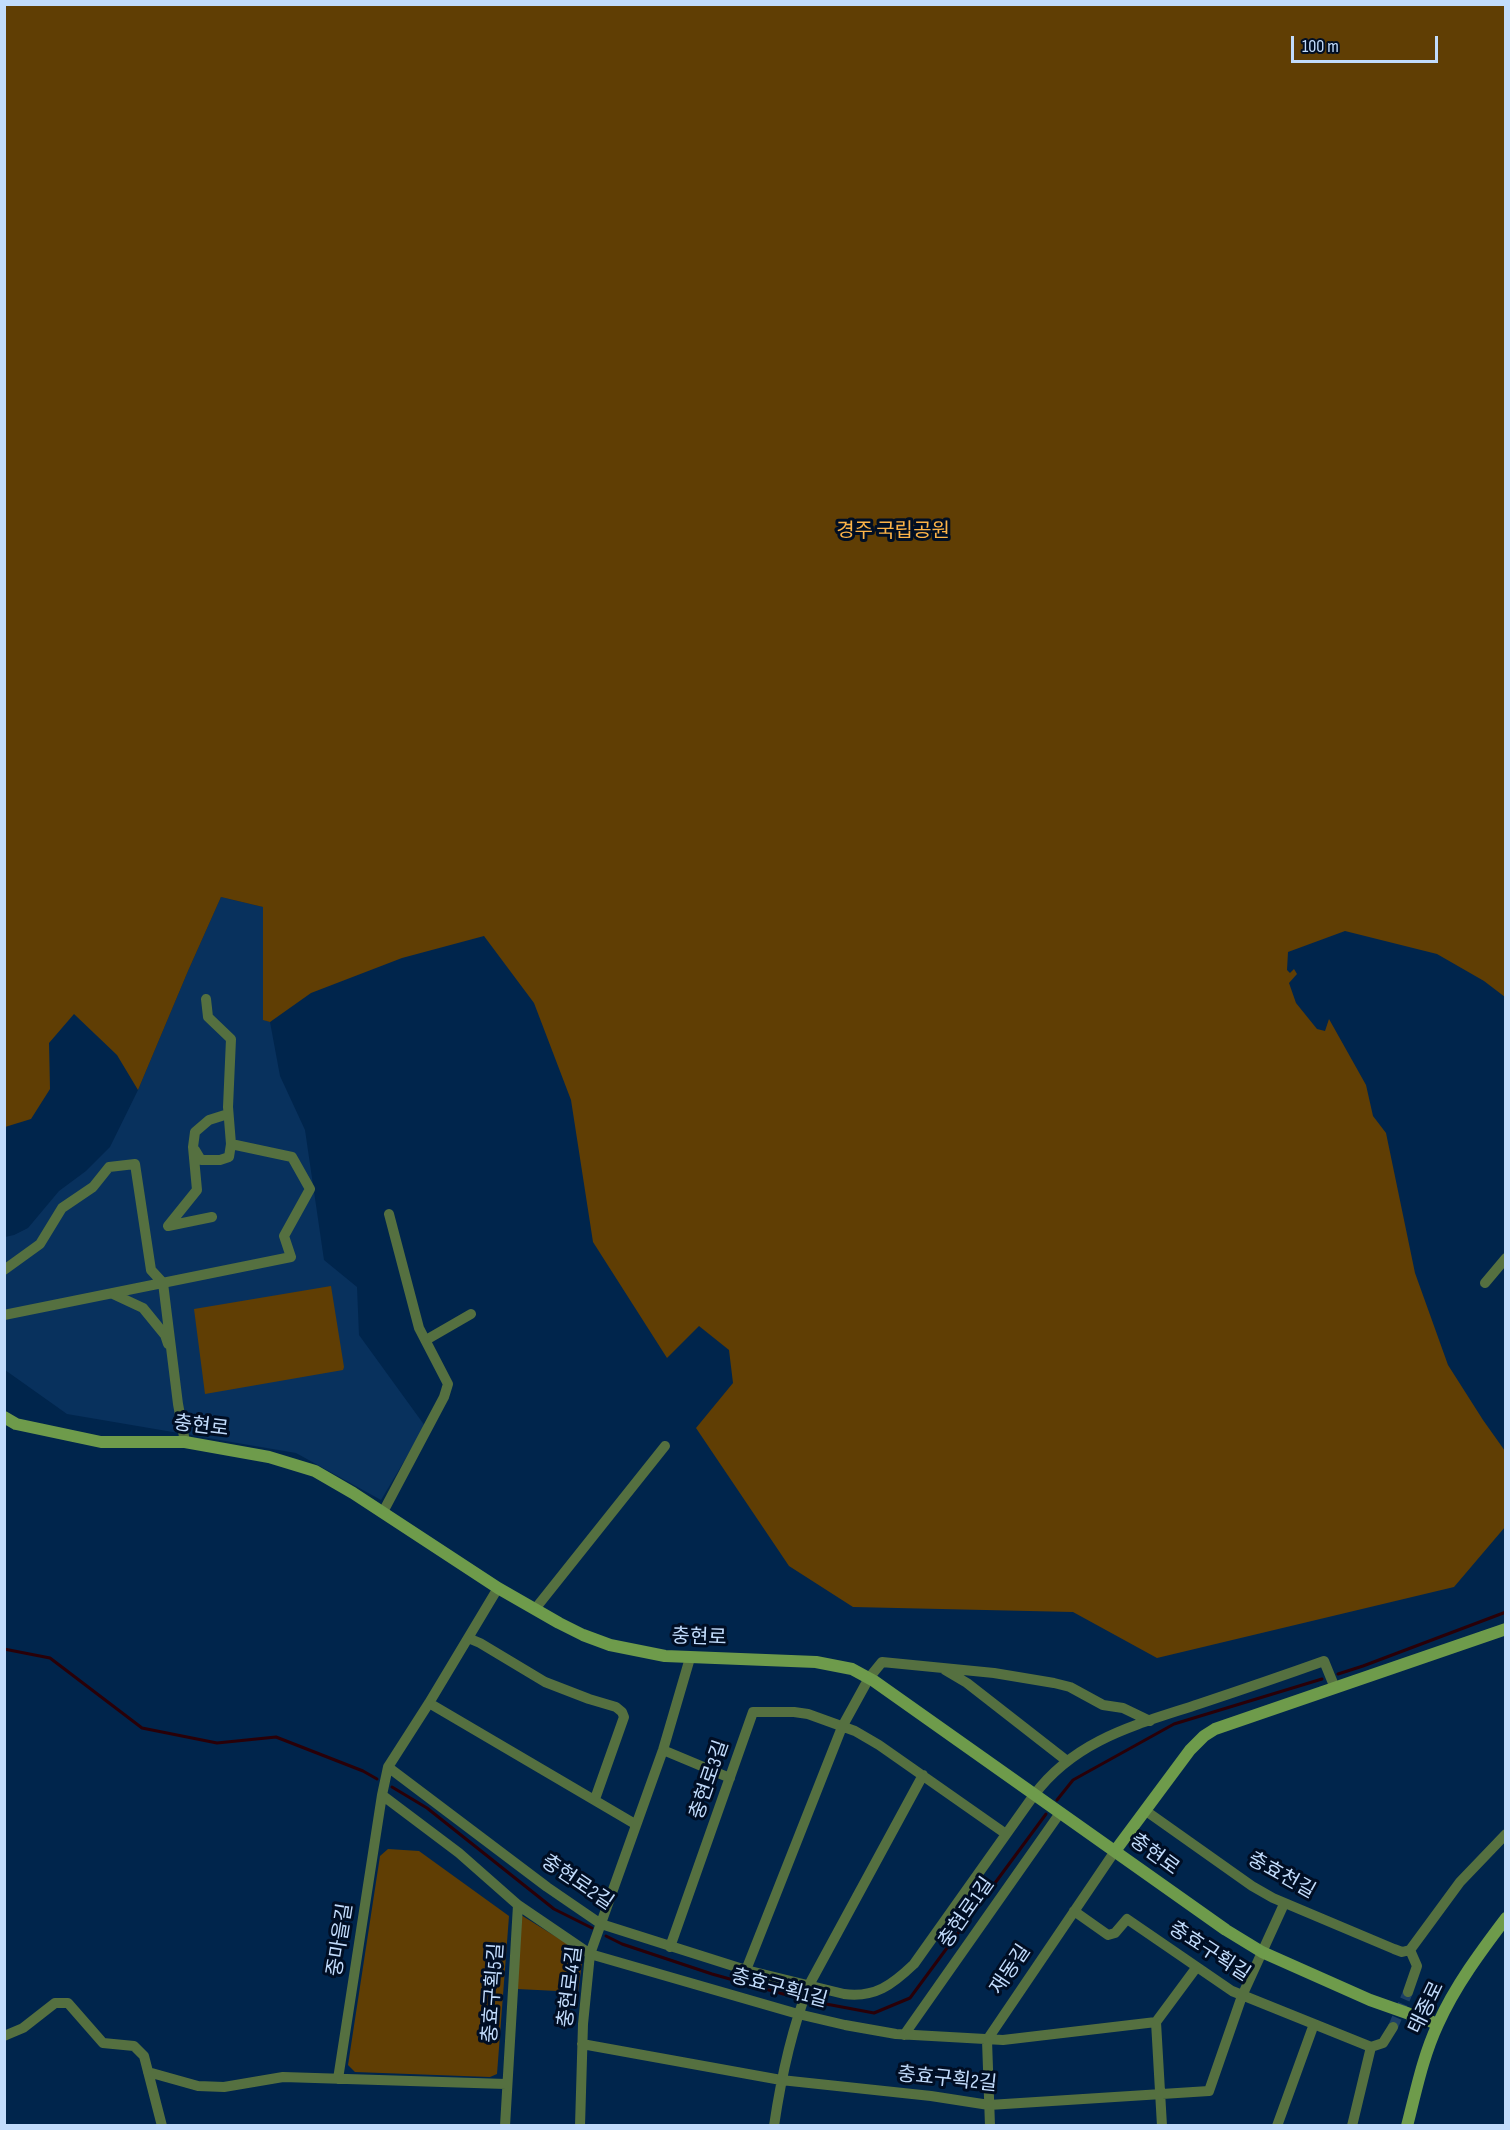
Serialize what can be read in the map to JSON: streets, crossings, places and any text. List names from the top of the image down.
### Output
{
  "streets": {
    "street": [
      "충현로",
      "충현로3길",
      "충효천길",
      "충현로2길",
      "충현로1길",
      "중마을길",
      "충효구획길",
      "재동길",
      "충현로4길",
      "충효구획1길",
      "충효구획5길",
      "태종로",
      "충효구획2길"
    ]
  },
  "crossings": [
    ["충현로", "충현로2길"],
    ["충현로", "충현로1길"],
    ["충현로", "중마을길"],
    ["충현로", "재동길"],
    ["충현로", "충현로4길"],
    ["충현로", "태종로"],
    ["충현로3길", "충현로2길"],
    ["충현로2길", "중마을길"],
    ["충현로2길", "충현로4길"],
    ["충현로1길", "충효구획1길"],
    ["중마을길", "충효구획1길"],
    ["충효구획길", "재동길"],
    ["충효구획길", "충효구획2길"],
    ["재동길", "충효구획1길"],
    ["충현로4길", "충효구획1길"],
    ["충현로4길", "충효구획2길"],
    ["충효구획1길", "충효구획5길"]
  ],
  "parks": ["경주 국립공원"],
  "scale_bar": "100 m"
}
